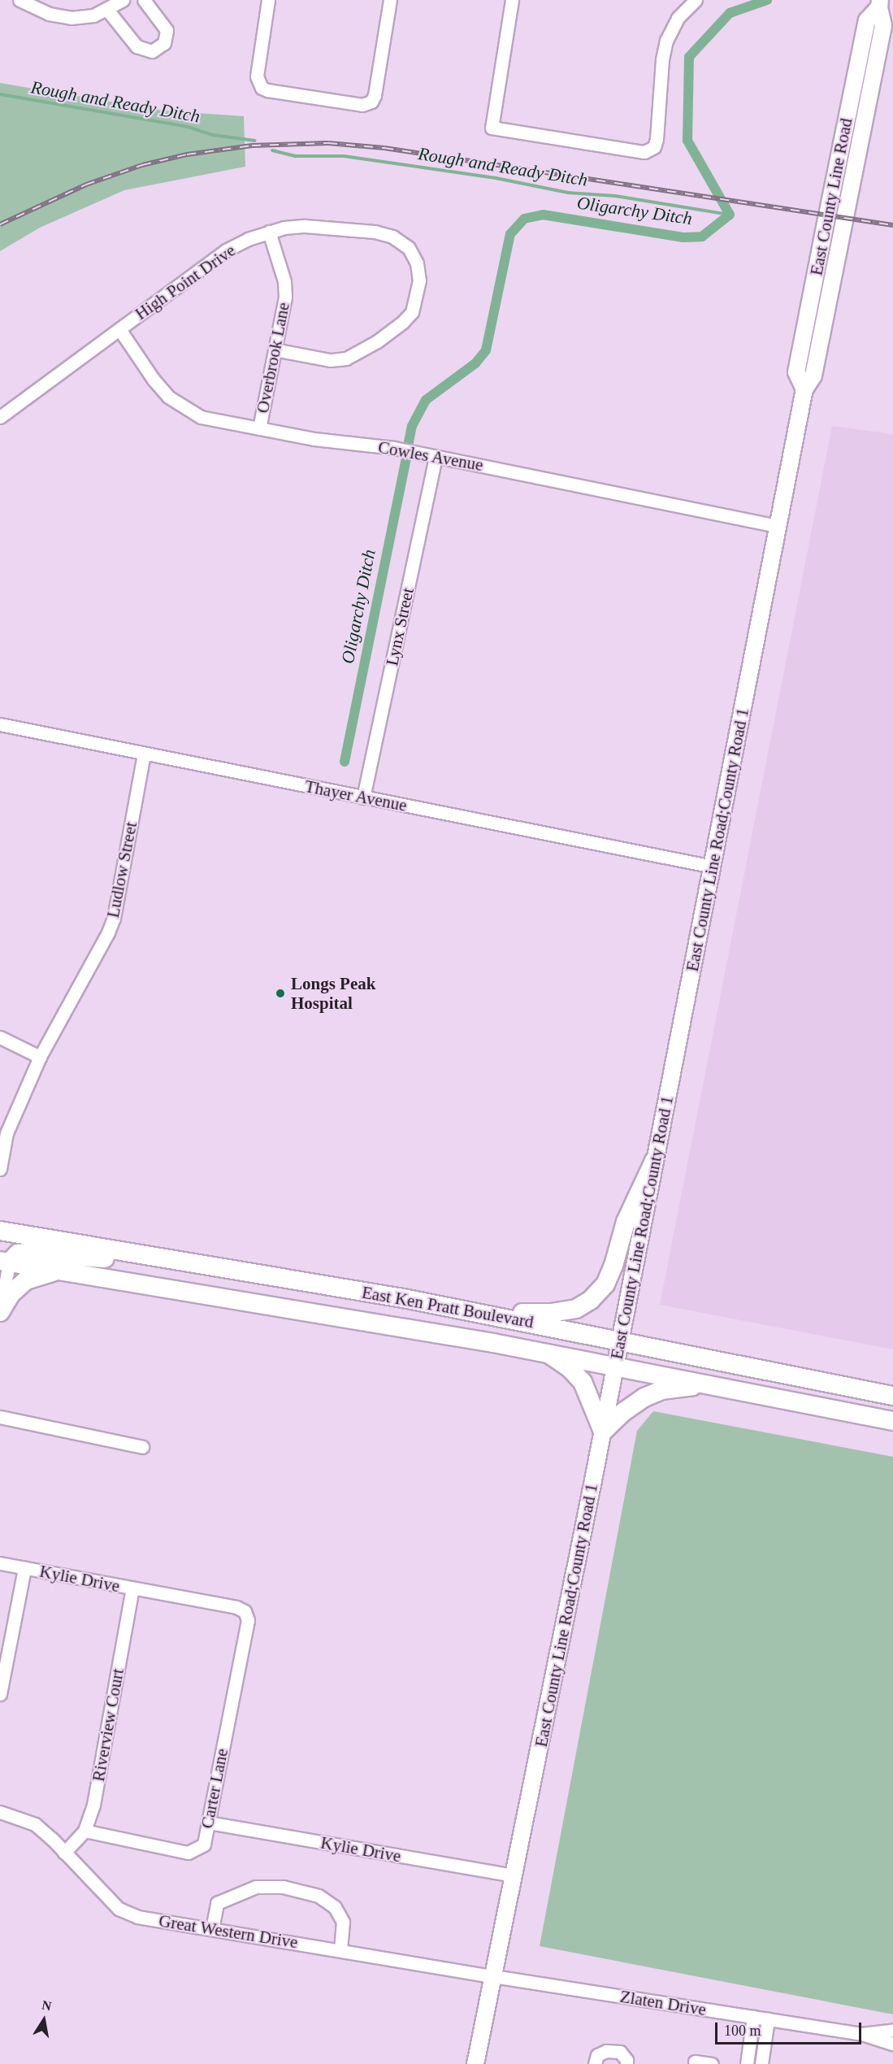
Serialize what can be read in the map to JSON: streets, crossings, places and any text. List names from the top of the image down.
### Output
{
  "streets": {
    "highway": ["East Ken Pratt Boulevard"],
    "main road": ["East County Line Road;County Road 1"],
    "street": [
      "High Point Drive",
      "Overbrook Lane",
      "Cowles Avenue",
      "Lynx Street",
      "Thayer Avenue",
      "Ludlow Street",
      "Kylie Drive",
      "Riverview Court",
      "Carter Lane",
      "Great Western Drive",
      "Zlaten Drive"
    ]
  },
  "crossings": [
    ["High Point Drive", "Overbrook Lane"],
    ["High Point Drive", "Cowles Avenue"],
    ["Overbrook Lane", "Cowles Avenue"],
    ["Cowles Avenue", "Lynx Street"],
    ["Cowles Avenue", "East County Line Road;County Road 1"],
    ["Lynx Street", "Thayer Avenue"],
    ["Thayer Avenue", "East County Line Road;County Road 1"],
    ["Thayer Avenue", "Ludlow Street"],
    ["East County Line Road;County Road 1", "East Ken Pratt Boulevard"],
    ["East County Line Road;County Road 1", "Kylie Drive"],
    ["East County Line Road;County Road 1", "Great Western Drive"],
    ["East County Line Road;County Road 1", "Zlaten Drive"],
    ["Kylie Drive", "Riverview Court"],
    ["Kylie Drive", "Carter Lane"],
    ["Riverview Court", "Carter Lane"],
    ["Riverview Court", "Great Western Drive"],
    ["Great Western Drive", "Zlaten Drive"]
  ],
  "water": ["Rough and Ready Ditch", "Oligarchy Ditch"],
  "places": ["Longs Peak Hospital"],
  "scale_bar": "100 m",
  "north": "top"
}
